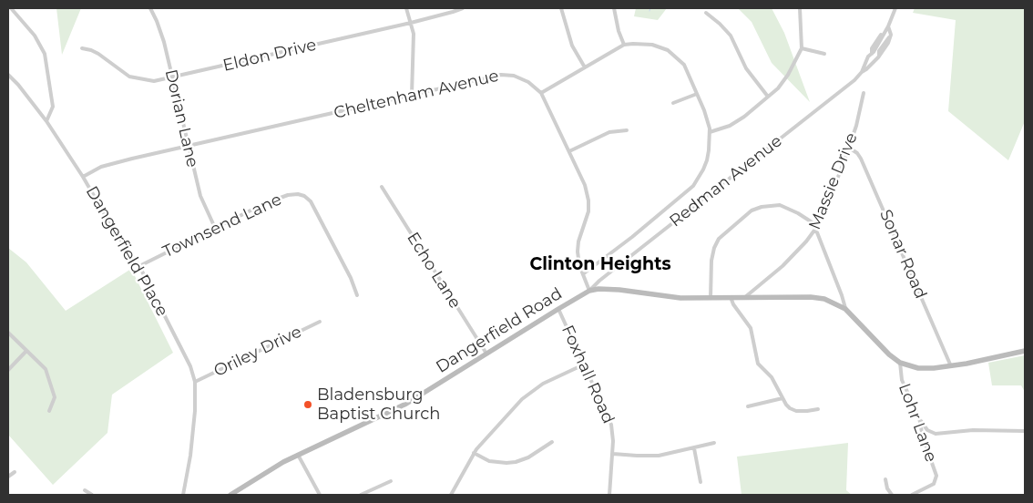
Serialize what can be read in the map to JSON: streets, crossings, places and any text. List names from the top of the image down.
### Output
{
  "streets": {
    "street": [
      "Eldon Drive",
      "Cheltenham Avenue",
      "Dorian Lane",
      "Redman Avenue",
      "Massie Drive",
      "Townsend Lane",
      "Dangerfield Place",
      "Sonar Road",
      "Echo Lane",
      "Dangerfield Road",
      "Oriley Drive",
      "Foxhall Road",
      "Lohr Lane"
    ]
  },
  "crossings": [
    ["Eldon Drive", "Dorian Lane"],
    ["Cheltenham Avenue", "Dorian Lane"],
    ["Cheltenham Avenue", "Redman Avenue"],
    ["Cheltenham Avenue", "Dangerfield Place"],
    ["Cheltenham Avenue", "Dangerfield Road"],
    ["Dorian Lane", "Townsend Lane"],
    ["Redman Avenue", "Dangerfield Road"],
    ["Massie Drive", "Sonar Road"],
    ["Massie Drive", "Dangerfield Road"],
    ["Townsend Lane", "Dangerfield Place"],
    ["Dangerfield Place", "Oriley Drive"],
    ["Sonar Road", "Dangerfield Road"],
    ["Echo Lane", "Dangerfield Road"],
    ["Dangerfield Road", "Foxhall Road"],
    ["Dangerfield Road", "Lohr Lane"]
  ],
  "districts": ["Clinton Heights"],
  "places": ["Bladensburg Baptist Church"]
}
